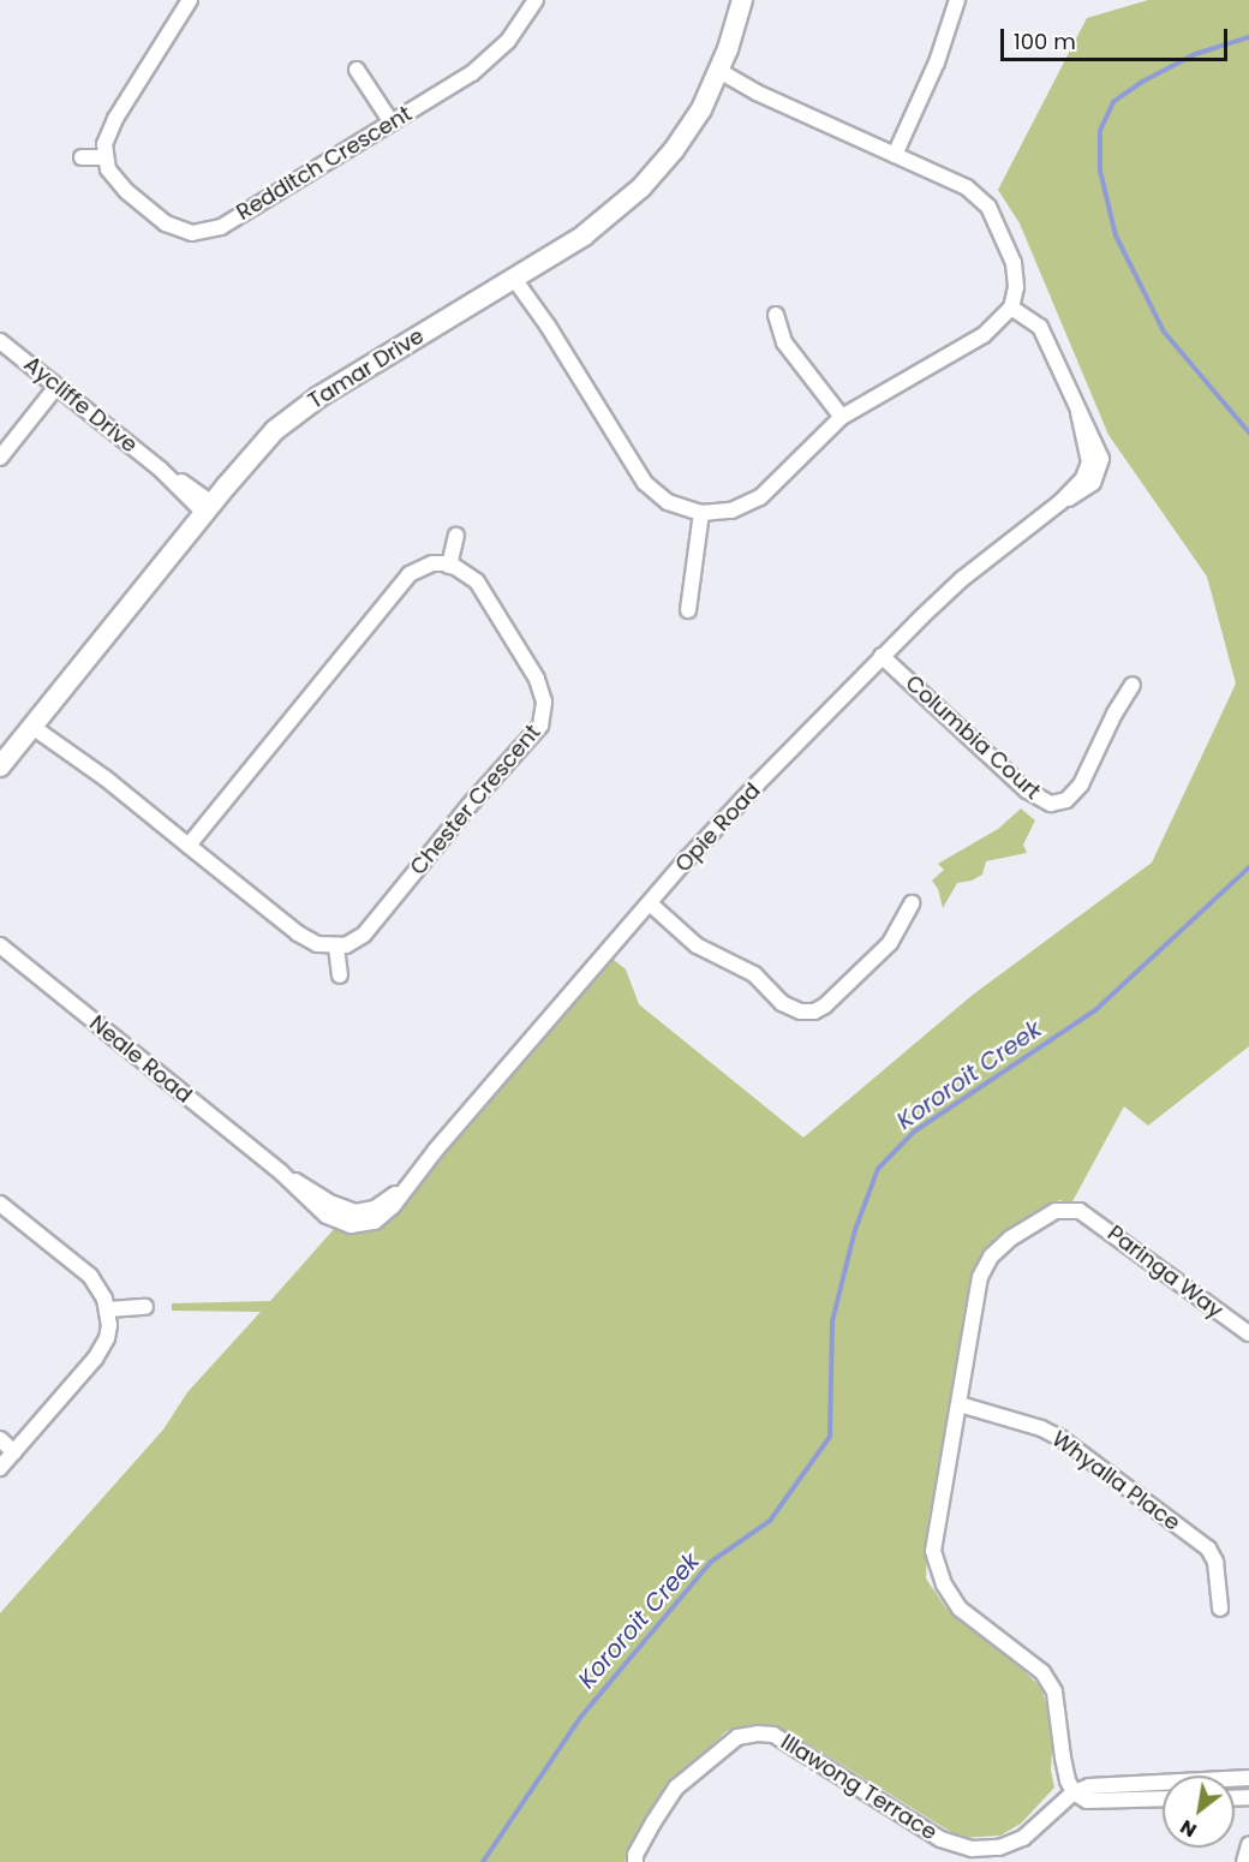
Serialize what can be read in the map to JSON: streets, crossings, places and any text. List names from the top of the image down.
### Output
{
  "streets": {
    "street": [
      "Redditch Crescent",
      "Tamar Drive",
      "Aycliffe Drive",
      "Columbia Court",
      "Chester Crescent",
      "Opie Road",
      "Neale Road",
      "Paringa Way",
      "Whyalla Place",
      "Illawong Terrace"
    ]
  },
  "crossings": [
    ["Tamar Drive", "Aycliffe Drive"],
    ["Columbia Court", "Opie Road"],
    ["Opie Road", "Neale Road"],
    ["Paringa Way", "Whyalla Place"]
  ],
  "water": ["Kororoit Creek"],
  "scale_bar": "100 m",
  "north": "bottom left"
}
